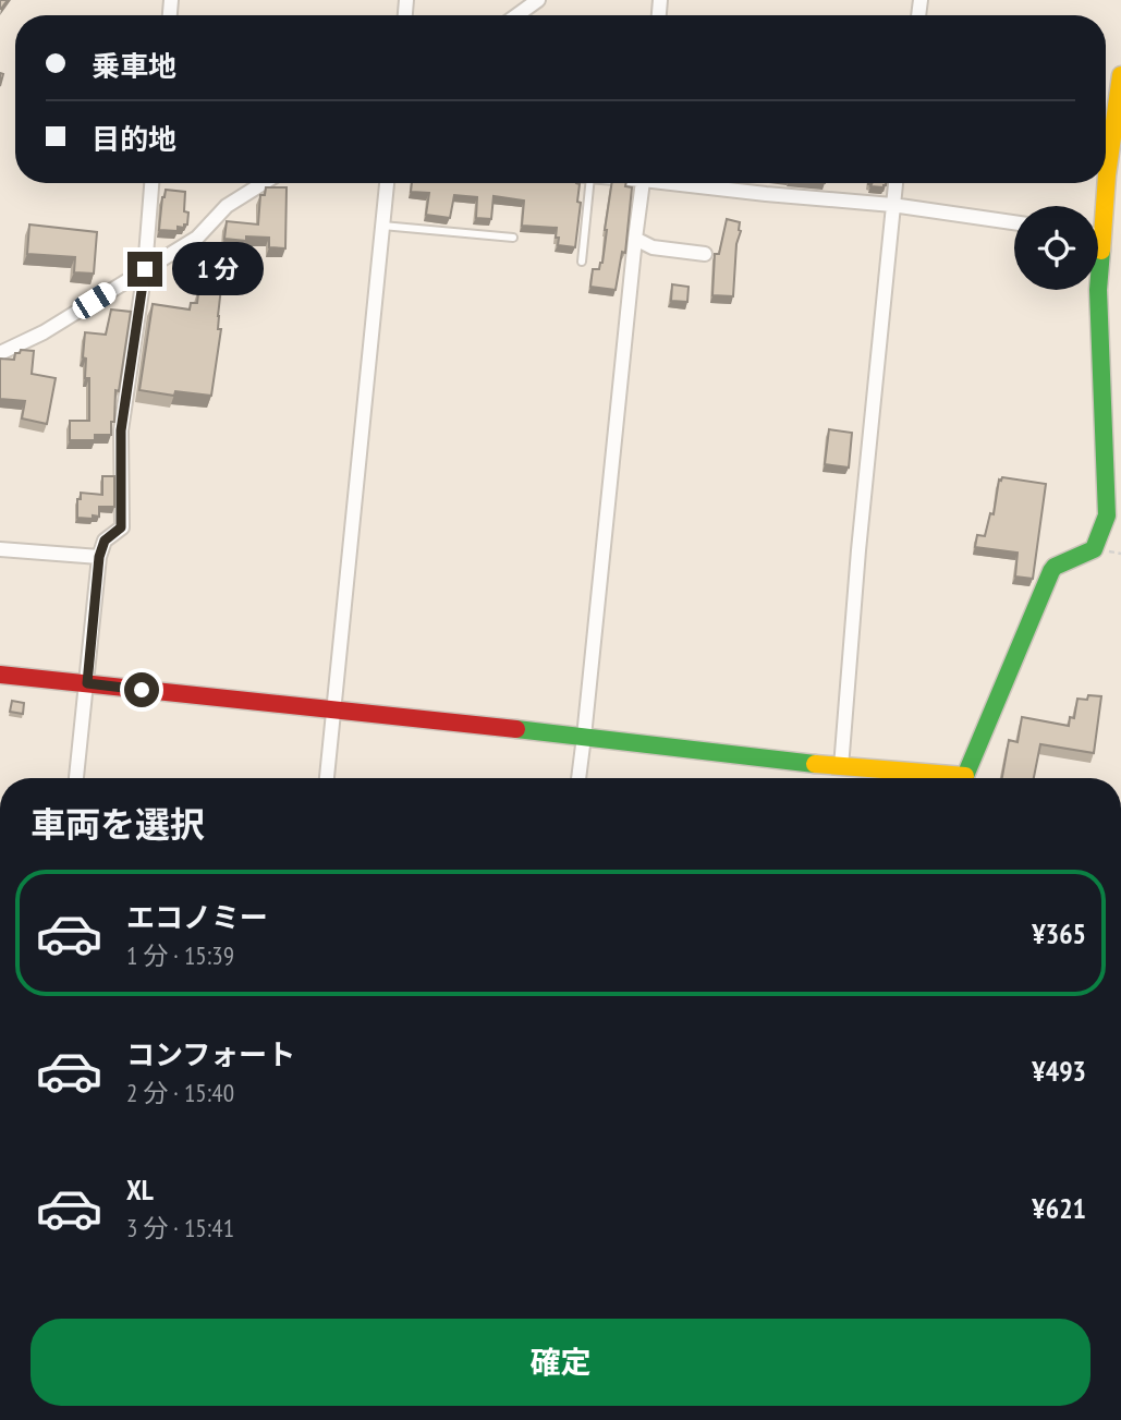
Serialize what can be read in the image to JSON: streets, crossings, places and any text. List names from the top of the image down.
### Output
{
  "page": {
    "banner": ["乗車地", "目的地"],
    "bubble": "1 分",
    "heading": "車両を選択",
    "list": [
      {
        "name": "エコノミー",
        "note": "1 分 · 15:39",
        "value": "¥365"
      },
      {
        "name": "コンフォート",
        "note": "2 分 · 15:40",
        "value": "¥493"
      },
      {
        "name": "XL",
        "note": "3 分 · 15:41",
        "value": "¥621"
      }
    ],
    "buttons": "確定"
  }
}
